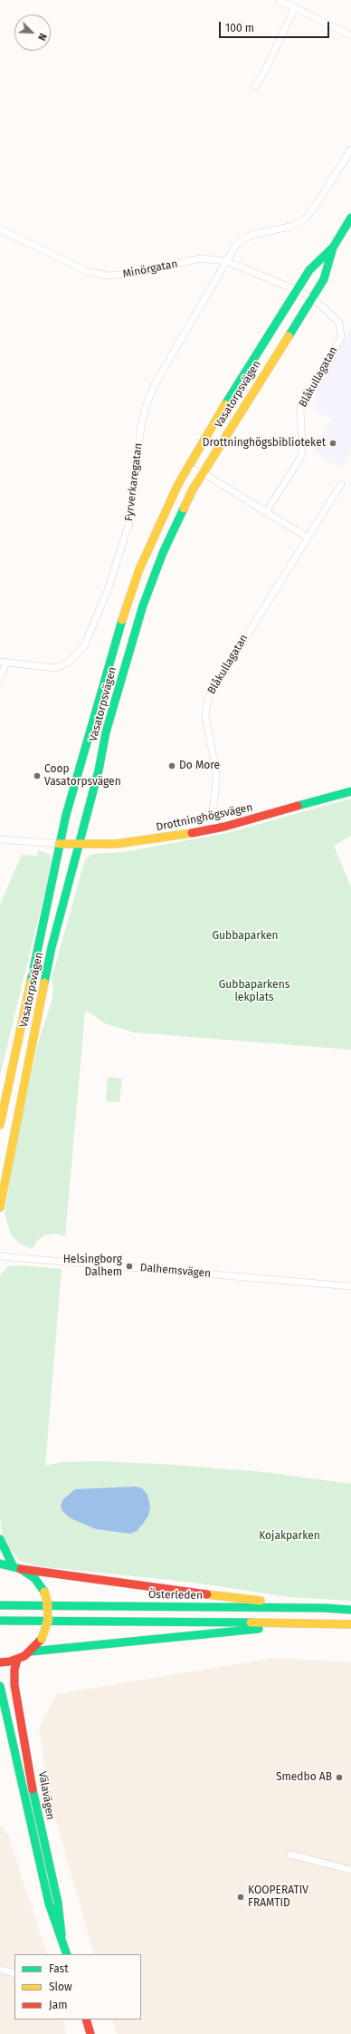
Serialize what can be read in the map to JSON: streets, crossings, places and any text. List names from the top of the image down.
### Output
{
  "streets": {
    "main road": [
      "Vasatorpsvägen",
      "Drottninghögsvägen",
      "Österleden",
      "Välavägen"
    ],
    "street": [
      "Minörgatan",
      "Blåkullagatan",
      "Fyrverkaregatan",
      "Dalhemsvägen"
    ]
  },
  "crossings": [
    ["Minörgatan", "Blåkullagatan"],
    ["Minörgatan", "Vasatorpsvägen"],
    ["Minörgatan", "Fyrverkaregatan"],
    ["Blåkullagatan", "Vasatorpsvägen"],
    ["Blåkullagatan", "Drottninghögsvägen"],
    ["Vasatorpsvägen", "Drottninghögsvägen"]
  ],
  "parks": ["Gubbaparken", "Gubbaparkens lekplats", "Kojakparken"],
  "places": [
    "Drottninghögsbiblioteket",
    "Do More",
    "Coop Vasatorpsvägen",
    "Helsingborg Dalhem",
    "Smedbo AB",
    "KOOPERATIV FRAMTID"
  ],
  "legend": ["Fast", "Slow", "Jam"],
  "scale_bar": "100 m",
  "north": "bottom right"
}
